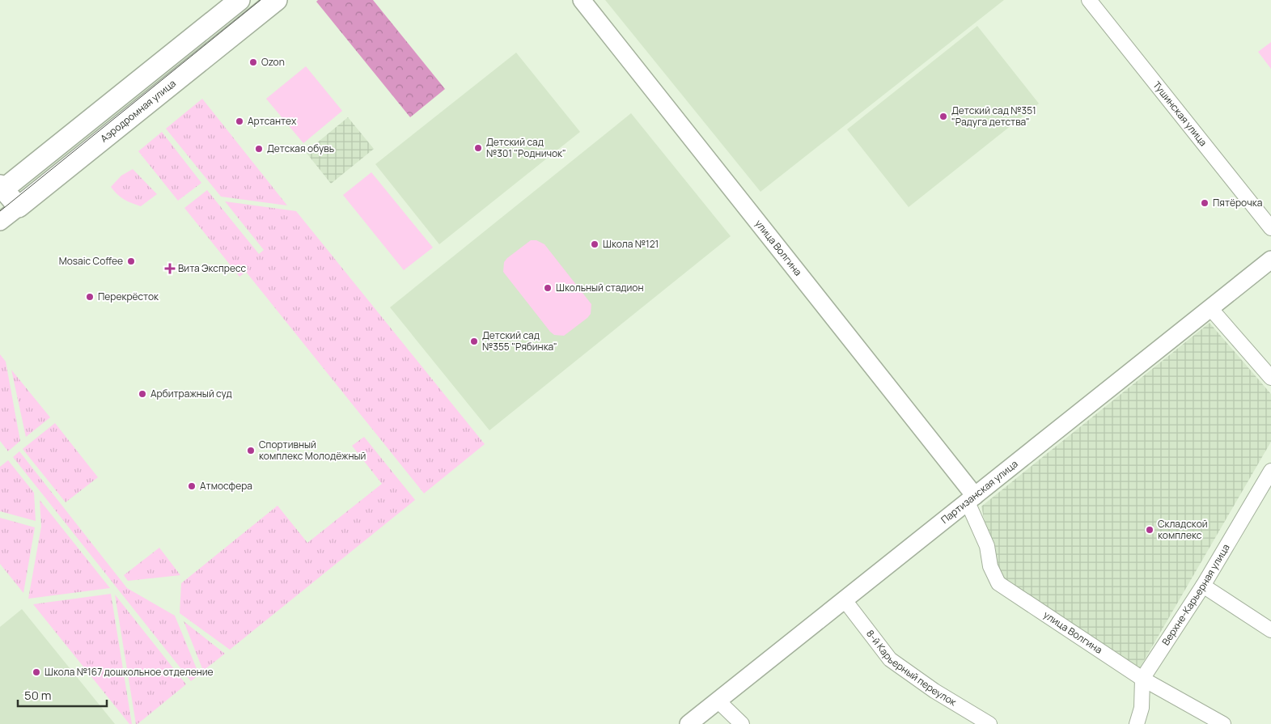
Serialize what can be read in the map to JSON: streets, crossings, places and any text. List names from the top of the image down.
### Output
{
  "streets": {
    "main road": ["Аэродромная улица"],
    "street": [
      "Тушинская улица",
      "улица Волгина",
      "Партизанская улица",
      "Верхне-Карьерная улица",
      "8-й Карьерный переулок"
    ]
  },
  "crossings": [
    ["улица Волгина", "Партизанская улица"],
    ["улица Волгина", "Верхне-Карьерная улица"],
    ["Партизанская улица", "8-й Карьерный переулок"]
  ],
  "places": {
    "other": [
      "Ozon",
      "Детский сад №351 \"Радуга детства\"",
      "Артсантех",
      "Детский сад №301 \"Родничок\"",
      "Детская обувь",
      "Пятёрочка",
      "Школа №121",
      "Mosaic Coffee",
      "Школьный стадион",
      "Перекрёсток",
      "Детский сад №355 \"Рябинка\"",
      "Арбитражный суд",
      "Спортивный комплекс Молодёжный",
      "Атмосфера",
      "Складской комплекс",
      "Школа №167 дошкольное отделение"
    ],
    "health": ["Вита Экспресс"]
  },
  "scale_bar": "50 m"
}
